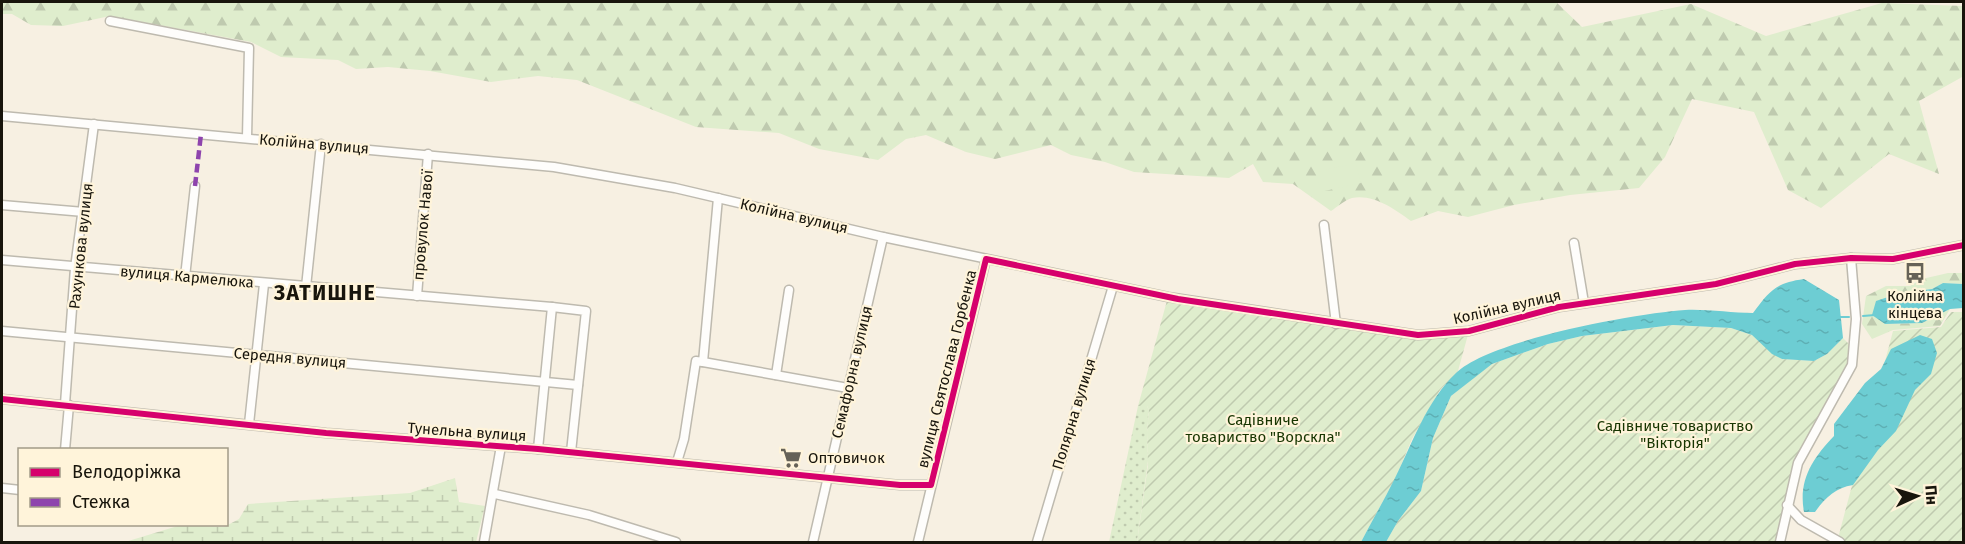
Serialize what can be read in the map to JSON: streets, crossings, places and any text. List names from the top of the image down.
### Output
{
  "streets": {
    "street": [
      "Колійна вулиця",
      "провулок Навої",
      "Рахункова вулиця",
      "вулиця Кармелюка",
      "Середня вулиця",
      "вулиця Святослава Горбенка",
      "Семафорна вулиця",
      "Полярна вулиця",
      "Тунельна вулиця"
    ]
  },
  "crossings": [
    ["Колійна вулиця", "провулок Навої"],
    ["Колійна вулиця", "Рахункова вулиця"],
    ["Колійна вулиця", "вулиця Святослава Горбенка"],
    ["Колійна вулиця", "Семафорна вулиця"],
    ["Колійна вулиця", "Полярна вулиця"],
    ["провулок Навої", "вулиця Кармелюка"],
    ["Рахункова вулиця", "вулиця Кармелюка"],
    ["Рахункова вулиця", "Середня вулиця"],
    ["Рахункова вулиця", "Тунельна вулиця"],
    ["вулиця Кармелюка", "Середня вулиця"],
    ["вулиця Святослава Горбенка", "Тунельна вулиця"],
    ["Семафорна вулиця", "Тунельна вулиця"]
  ],
  "districts": ["ЗАТИШНЕ"],
  "parks": ["Садівниче товариство \"Ворскла\"", "Садівниче товариство \"Вікторія\""],
  "places": {
    "bus stop": ["Колійна кінцева"],
    "supermarket": ["Оптовичок"]
  },
  "legend": ["Велодоріжка", "Стежка"],
  "north": "right"
}
